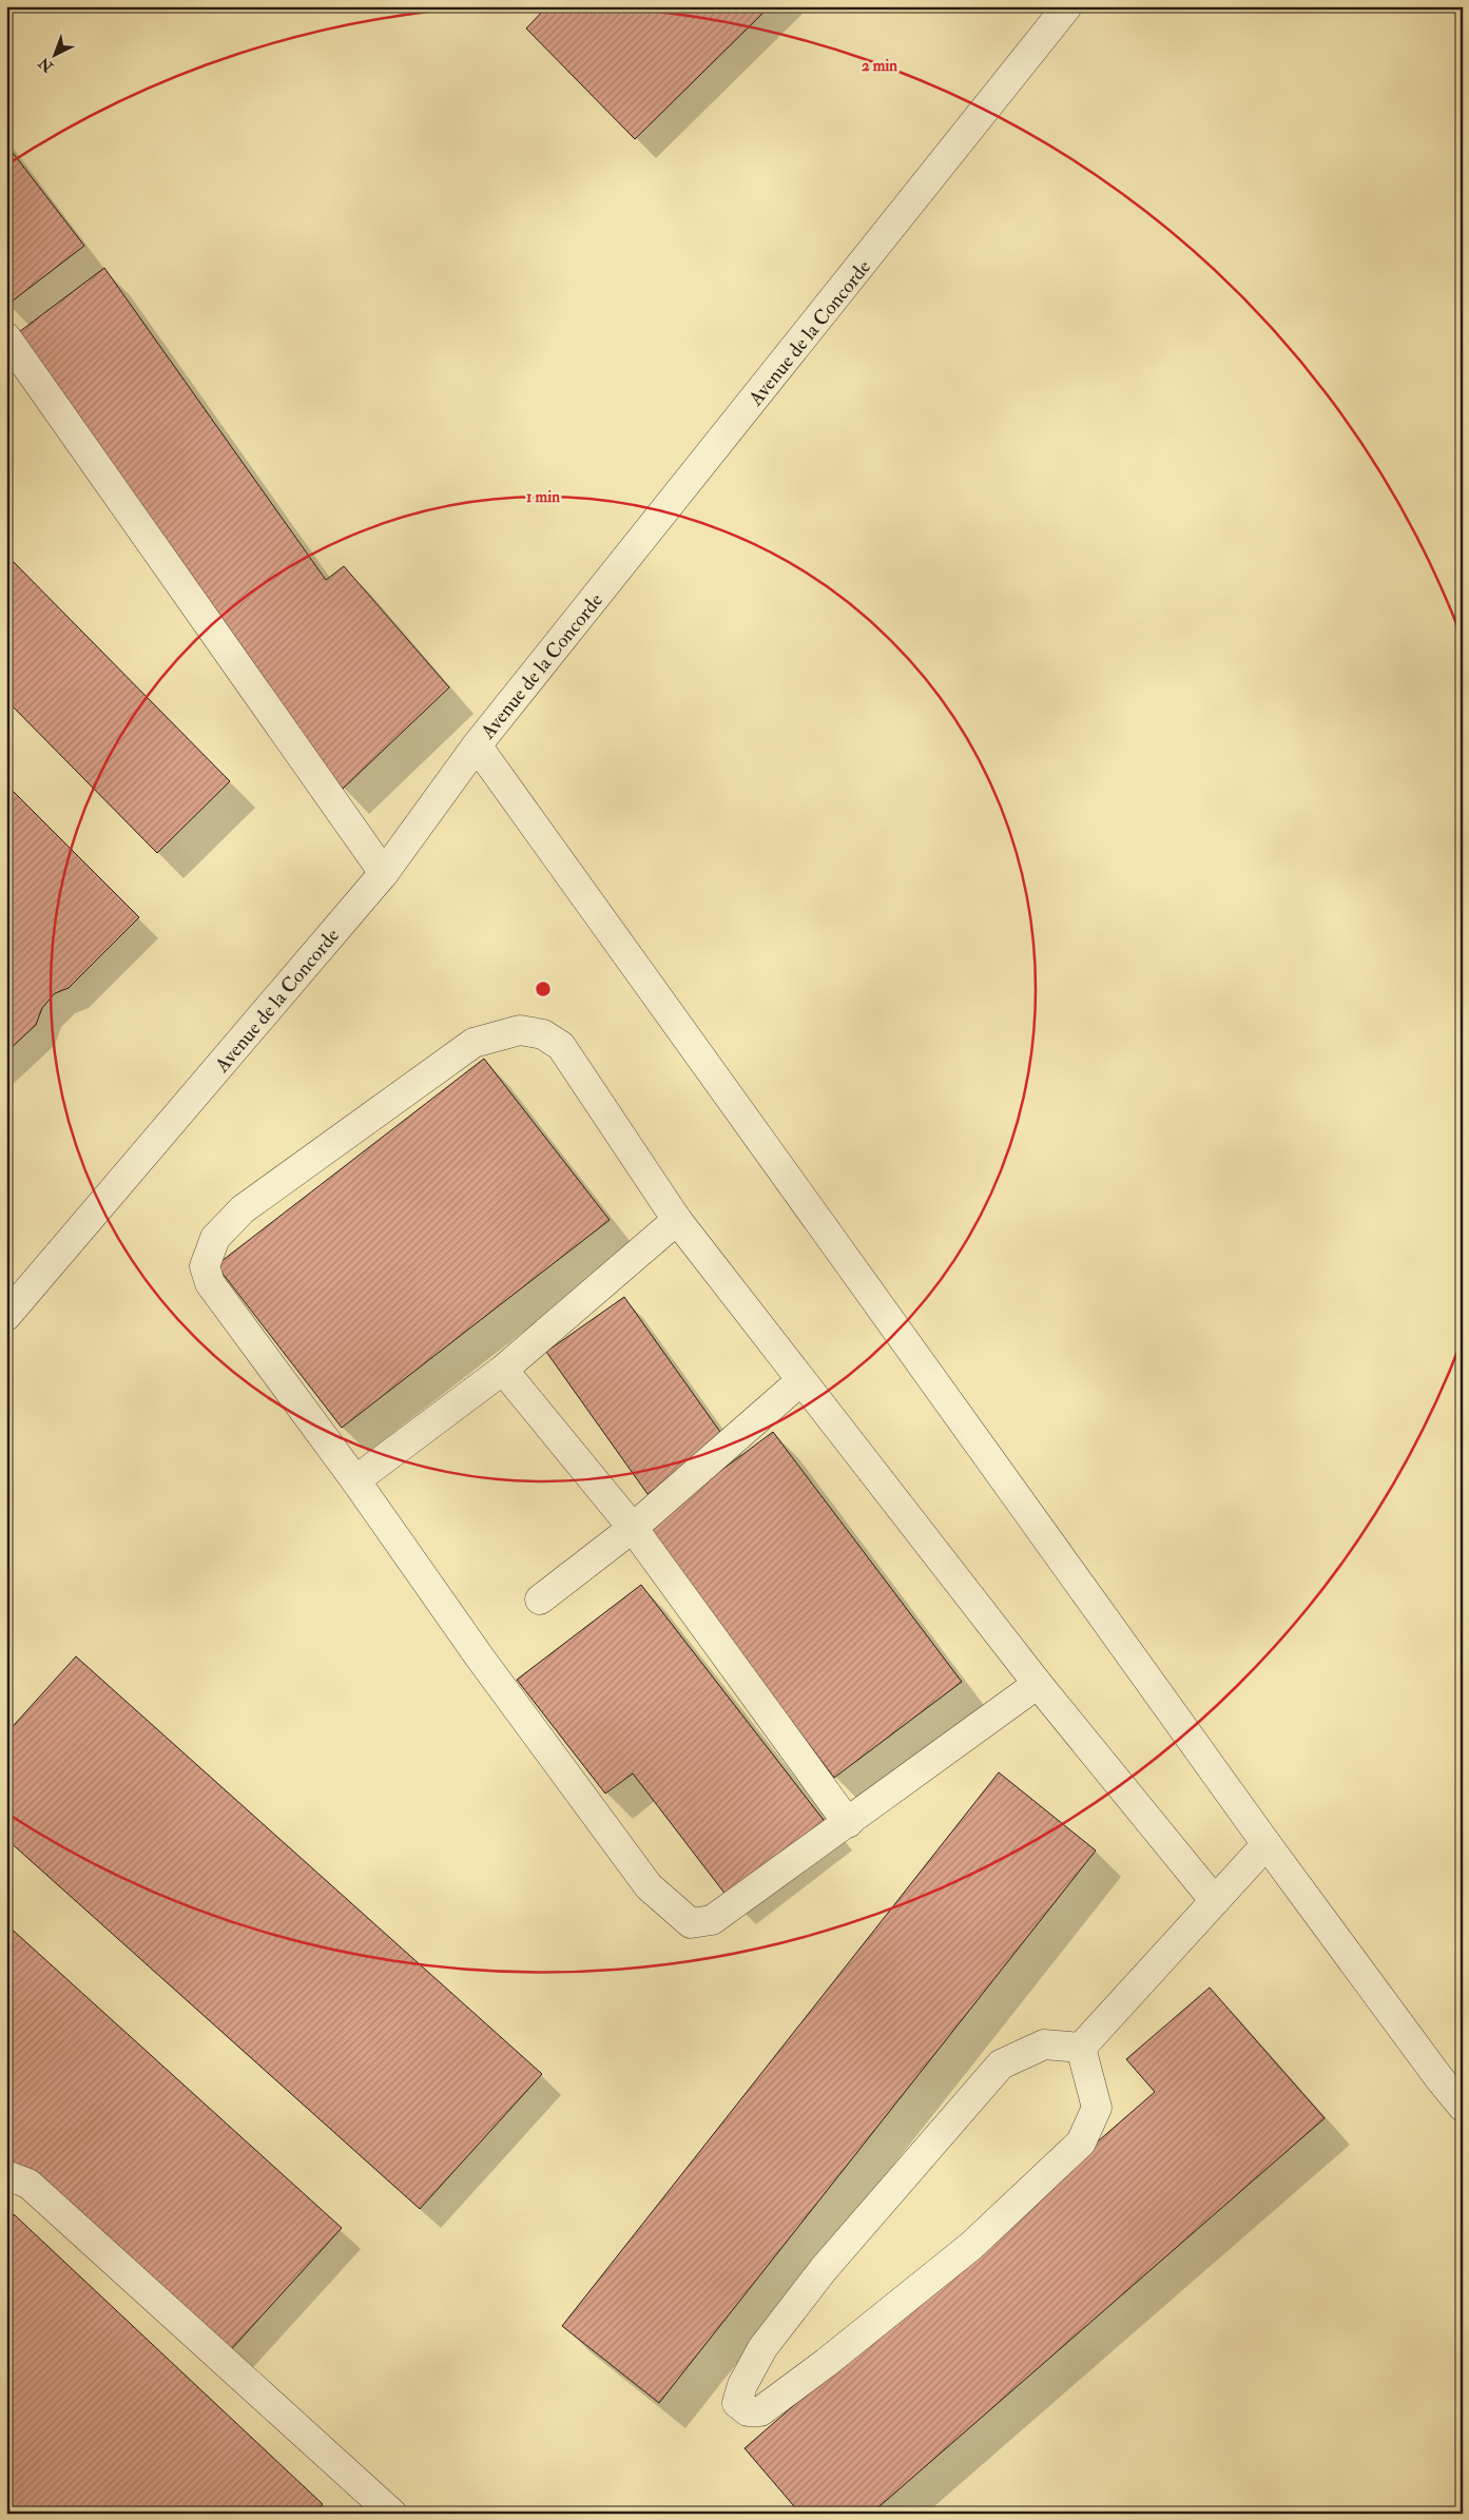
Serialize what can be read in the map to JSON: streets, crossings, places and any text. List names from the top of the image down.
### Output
{
  "streets": {
    "street": ["Avenue de la Concorde"]
  },
  "north": "bottom left",
  "rings": ["2 min", "1 min"]
}
